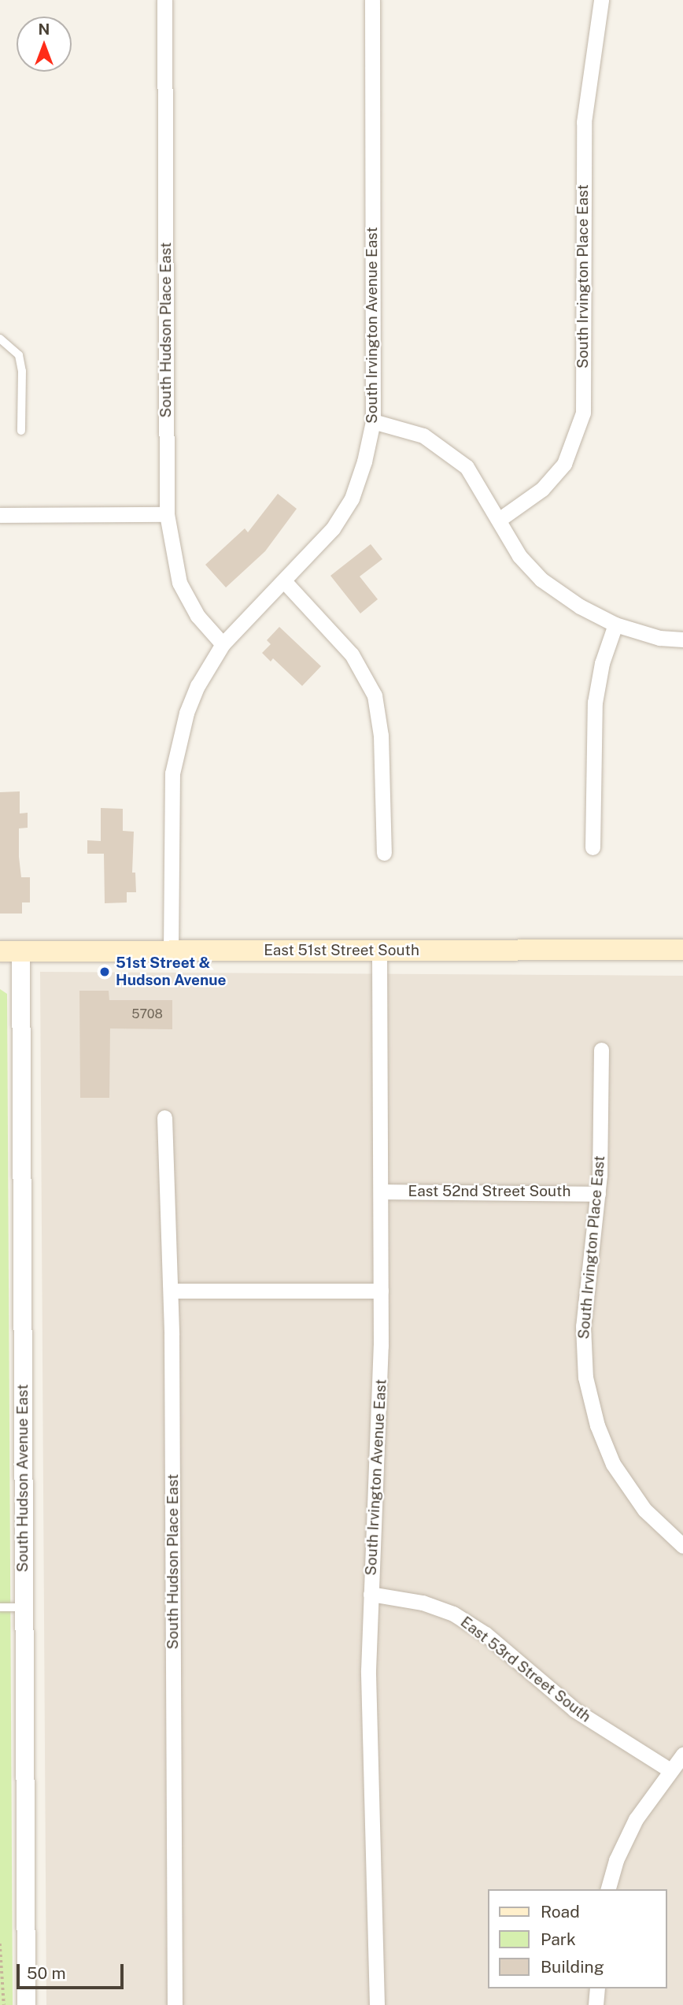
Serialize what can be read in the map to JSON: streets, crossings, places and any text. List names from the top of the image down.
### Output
{
  "streets": {
    "main road": ["East 51st Street South"],
    "street": [
      "South Irvington Place East",
      "South Irvington Avenue East",
      "South Hudson Place East",
      "East 52nd Street South",
      "South Hudson Avenue East",
      "East 53rd Street South"
    ]
  },
  "crossings": [
    ["South Irvington Place East", "East 52nd Street South"],
    ["South Irvington Avenue East", "South Hudson Place East"],
    ["South Irvington Avenue East", "East 51st Street South"],
    ["South Irvington Avenue East", "East 52nd Street South"],
    ["South Irvington Avenue East", "East 53rd Street South"],
    ["East 51st Street South", "South Hudson Avenue East"]
  ],
  "places": ["51st Street & Hudson Avenue"],
  "house_numbers": ["5708"],
  "legend": ["Road", "Park", "Building"],
  "scale_bar": "50 m",
  "north": "top"
}
